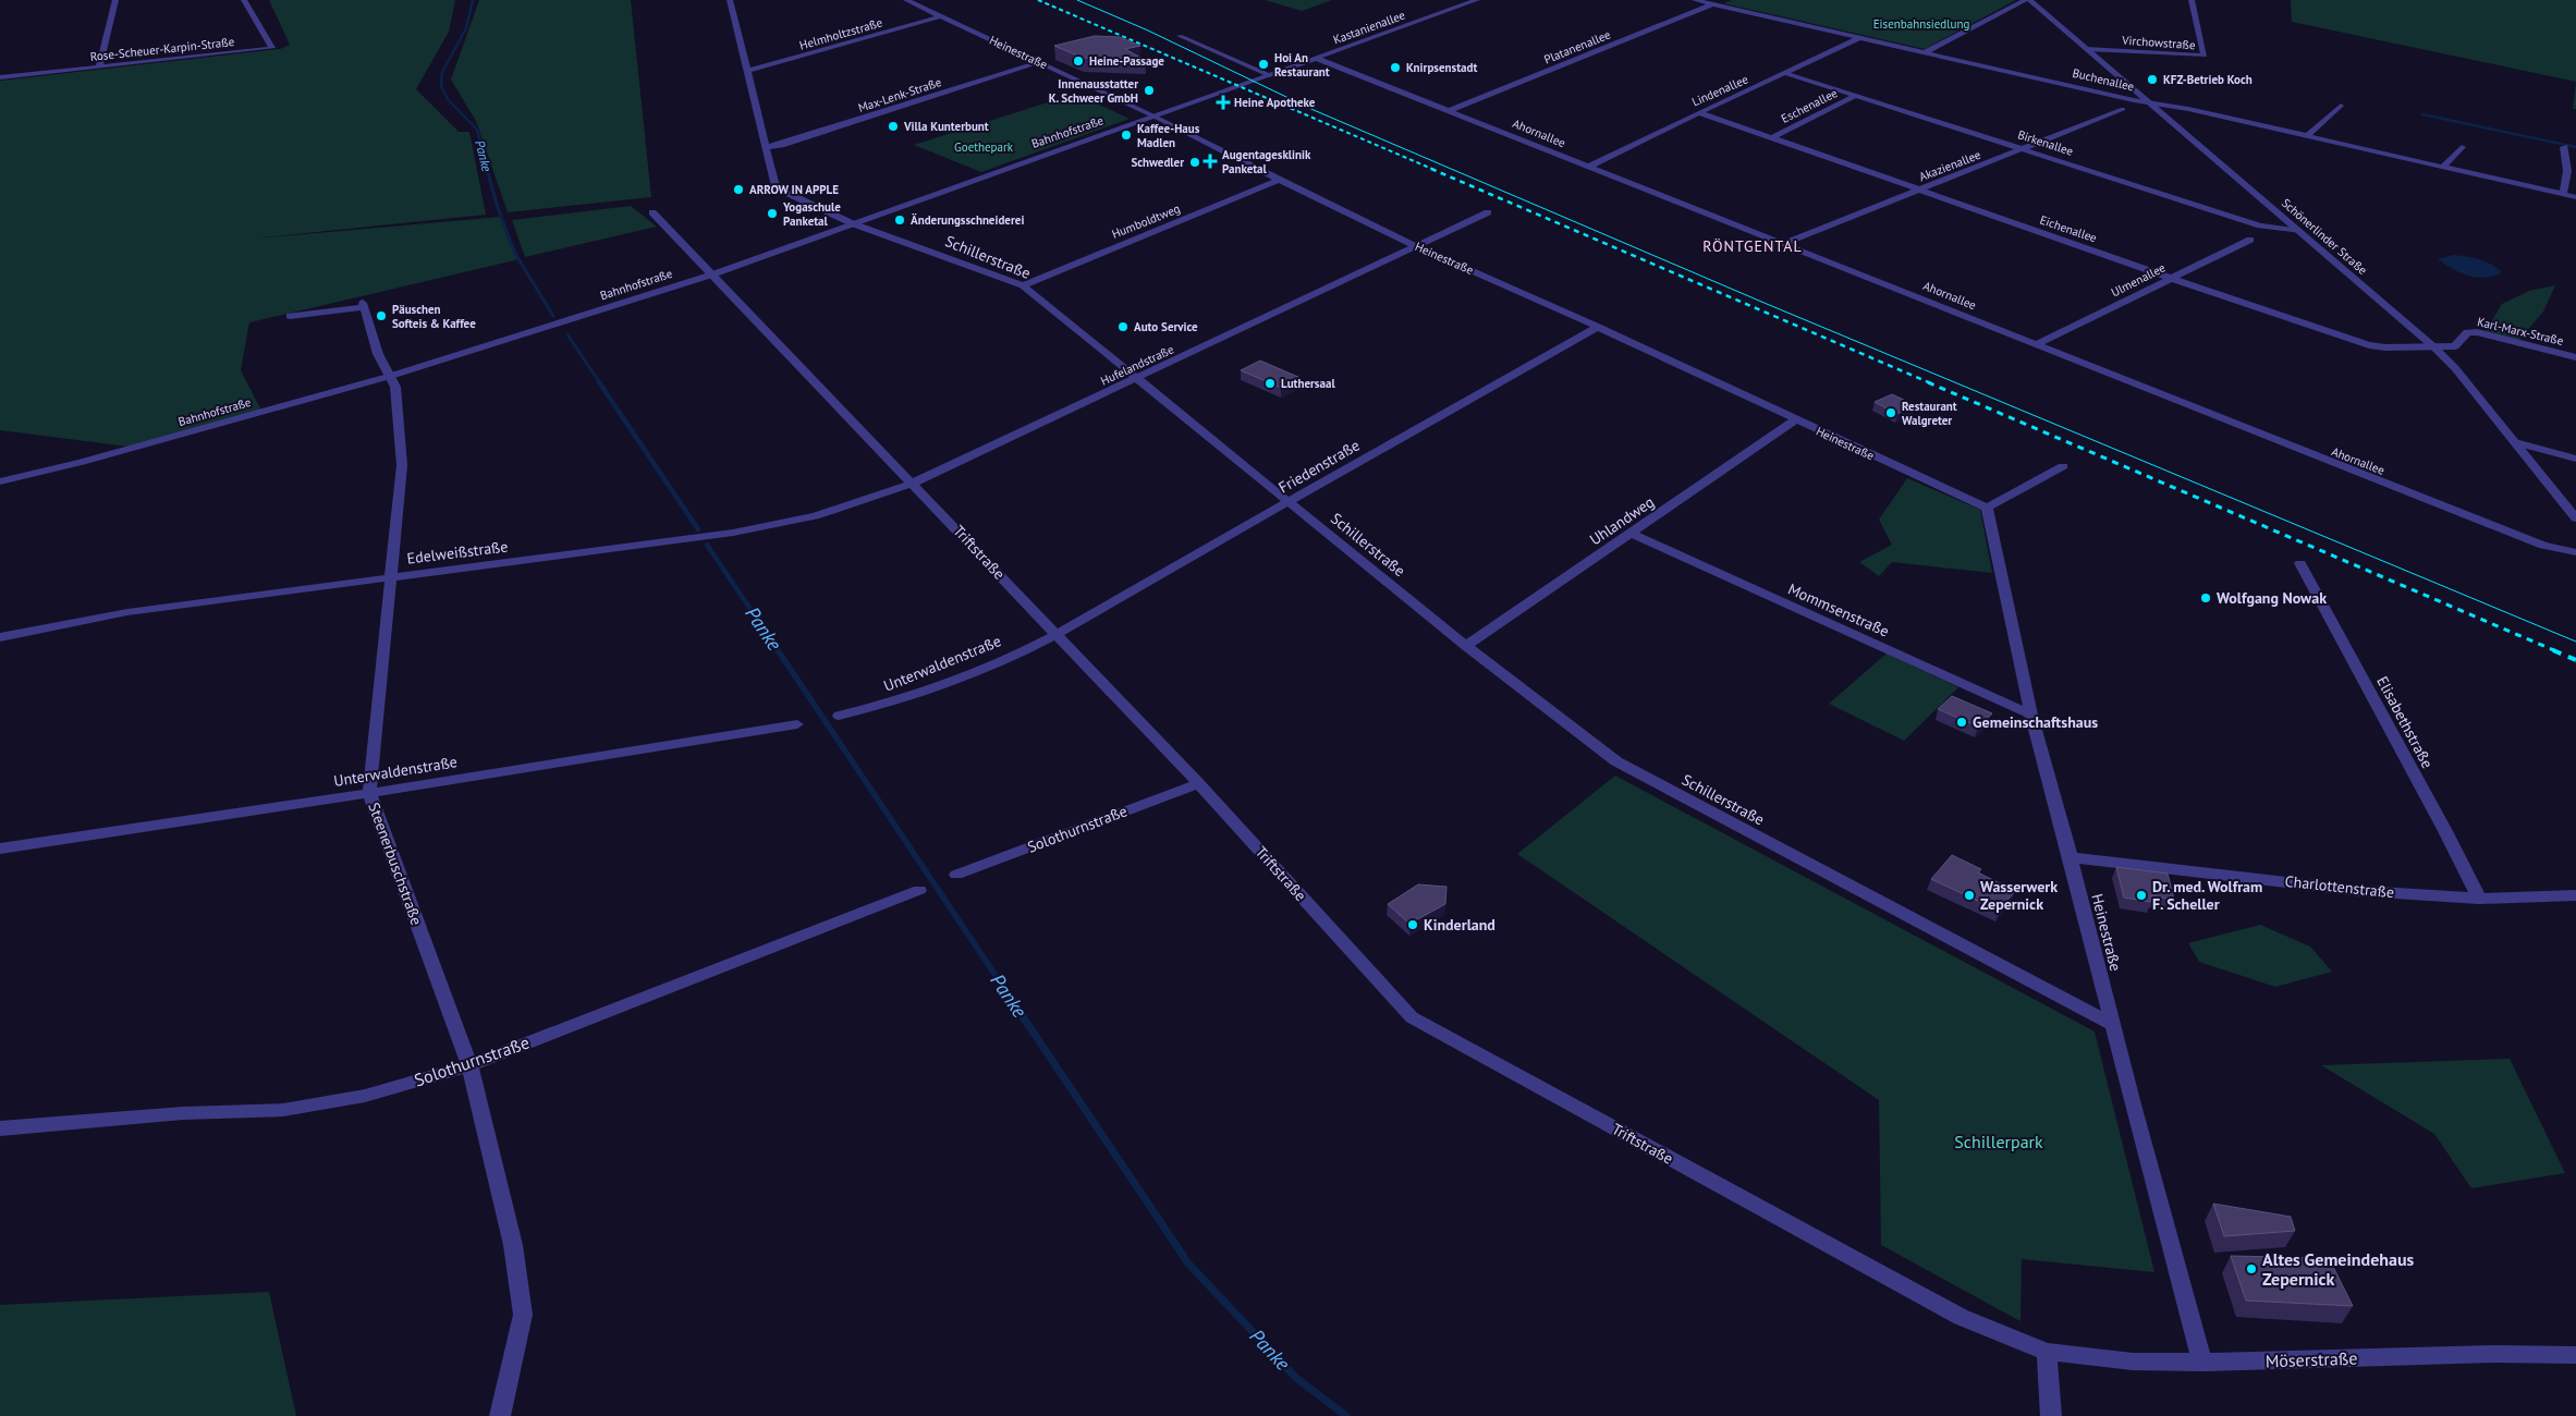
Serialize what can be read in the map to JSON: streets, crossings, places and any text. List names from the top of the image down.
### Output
{
  "streets": {
    "street": [
      "Kastanienallee",
      "Helmholtzstraße",
      "Virchowstraße",
      "Platanenallee",
      "Rose-Scheuer-Karpin-Straße",
      "Heinestraße",
      "Buchenallee",
      "Lindenallee",
      "Max-Lenk-Straße",
      "Eschenallee",
      "Bahnhofstraße",
      "Ahornallee",
      "Birkenallee",
      "Akazienallee",
      "Humboldtweg",
      "Eichenallee",
      "Schönerlinder Straße",
      "Schillerstraße",
      "Ulmenallee",
      "Karl-Marx-Straße",
      "Hufelandstraße",
      "Friedenstraße",
      "Uhlandweg",
      "Edelweißstraße",
      "Triftstraße",
      "Mommsenstraße",
      "Unterwaldenstraße",
      "Elisabethstraße",
      "Solothurnstraße",
      "Steenerbuschstraße",
      "Charlottenstraße",
      "Möserstraße"
    ]
  },
  "crossings": [
    ["Kastanienallee", "Bahnhofstraße"],
    ["Kastanienallee", "Ahornallee"],
    ["Helmholtzstraße", "Heinestraße"],
    ["Helmholtzstraße", "Schillerstraße"],
    ["Virchowstraße", "Schönerlinder Straße"],
    ["Platanenallee", "Buchenallee"],
    ["Platanenallee", "Ahornallee"],
    ["Heinestraße", "Max-Lenk-Straße"],
    ["Heinestraße", "Bahnhofstraße"],
    ["Heinestraße", "Humboldtweg"],
    ["Heinestraße", "Schillerstraße"],
    ["Heinestraße", "Hufelandstraße"],
    ["Heinestraße", "Friedenstraße"],
    ["Heinestraße", "Uhlandweg"],
    ["Heinestraße", "Mommsenstraße"],
    ["Heinestraße", "Charlottenstraße"],
    ["Heinestraße", "Möserstraße"],
    ["Buchenallee", "Lindenallee"],
    ["Buchenallee", "Schönerlinder Straße"],
    ["Lindenallee", "Ahornallee"],
    ["Lindenallee", "Birkenallee"],
    ["Lindenallee", "Eichenallee"],
    ["Max-Lenk-Straße", "Schillerstraße"],
    ["Eschenallee", "Birkenallee"],
    ["Eschenallee", "Eichenallee"],
    ["Bahnhofstraße", "Schillerstraße"],
    ["Bahnhofstraße", "Triftstraße"],
    ["Bahnhofstraße", "Steenerbuschstraße"],
    ["Ahornallee", "Akazienallee"],
    ["Ahornallee", "Ulmenallee"],
    ["Birkenallee", "Akazienallee"],
    ["Birkenallee", "Schönerlinder Straße"],
    ["Akazienallee", "Eichenallee"],
    ["Humboldtweg", "Schillerstraße"],
    ["Eichenallee", "Schönerlinder Straße"],
    ["Eichenallee", "Ulmenallee"],
    ["Eichenallee", "Karl-Marx-Straße"],
    ["Schönerlinder Straße", "Karl-Marx-Straße"],
    ["Schillerstraße", "Hufelandstraße"],
    ["Schillerstraße", "Friedenstraße"],
    ["Schillerstraße", "Uhlandweg"],
    ["Hufelandstraße", "Edelweißstraße"],
    ["Hufelandstraße", "Triftstraße"],
    ["Friedenstraße", "Triftstraße"],
    ["Friedenstraße", "Unterwaldenstraße"],
    ["Uhlandweg", "Mommsenstraße"],
    ["Edelweißstraße", "Triftstraße"],
    ["Edelweißstraße", "Steenerbuschstraße"],
    ["Triftstraße", "Unterwaldenstraße"],
    ["Triftstraße", "Solothurnstraße"],
    ["Triftstraße", "Möserstraße"],
    ["Unterwaldenstraße", "Steenerbuschstraße"],
    ["Elisabethstraße", "Charlottenstraße"],
    ["Solothurnstraße", "Steenerbuschstraße"]
  ],
  "districts": ["RÖNTGENTAL"],
  "water": ["Panke"],
  "parks": ["Eisenbahnsiedlung", "Goethepark", "Schillerpark"],
  "places": {
    "other": [
      "Heine-Passage",
      "Hoi An Restaurant",
      "Knirpsenstadt",
      "KFZ-Betrieb Koch",
      "Innenausstatter K. Schweer GmbH",
      "Villa Kunterbunt",
      "Kaffee-Haus Madlen",
      "Schwedler",
      "ARROW IN APPLE",
      "Yogaschule Panketal",
      "Änderungsschneiderei",
      "Päuschen Softeis & Kaffee",
      "Auto Service",
      "Luthersaal",
      "Restaurant Walgreter",
      "Wolfgang Nowak",
      "Gemeinschaftshaus",
      "Wasserwerk Zepernick",
      "Dr. med. Wolfram F. Scheller",
      "Kinderland",
      "Altes Gemeindehaus Zepernick"
    ],
    "health": ["Heine Apotheke", "Augentagesklinik Panketal"]
  }
}
